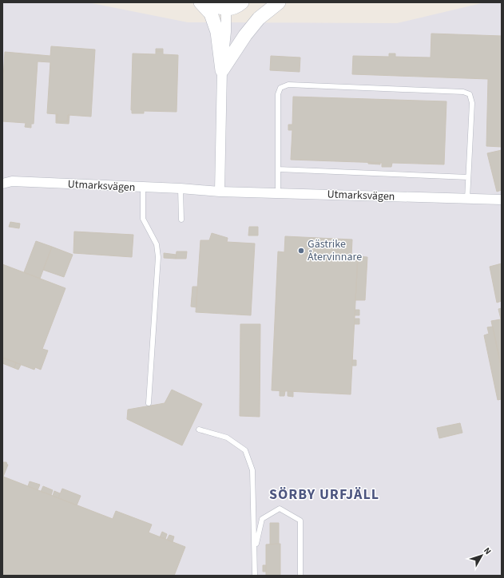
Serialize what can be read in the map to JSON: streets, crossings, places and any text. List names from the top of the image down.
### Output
{
  "streets": {
    "street": ["Utmarksvägen"]
  },
  "districts": ["SÖRBY URFJÄLL"],
  "places": ["Gästrike Återvinnare"],
  "north": "top right"
}
